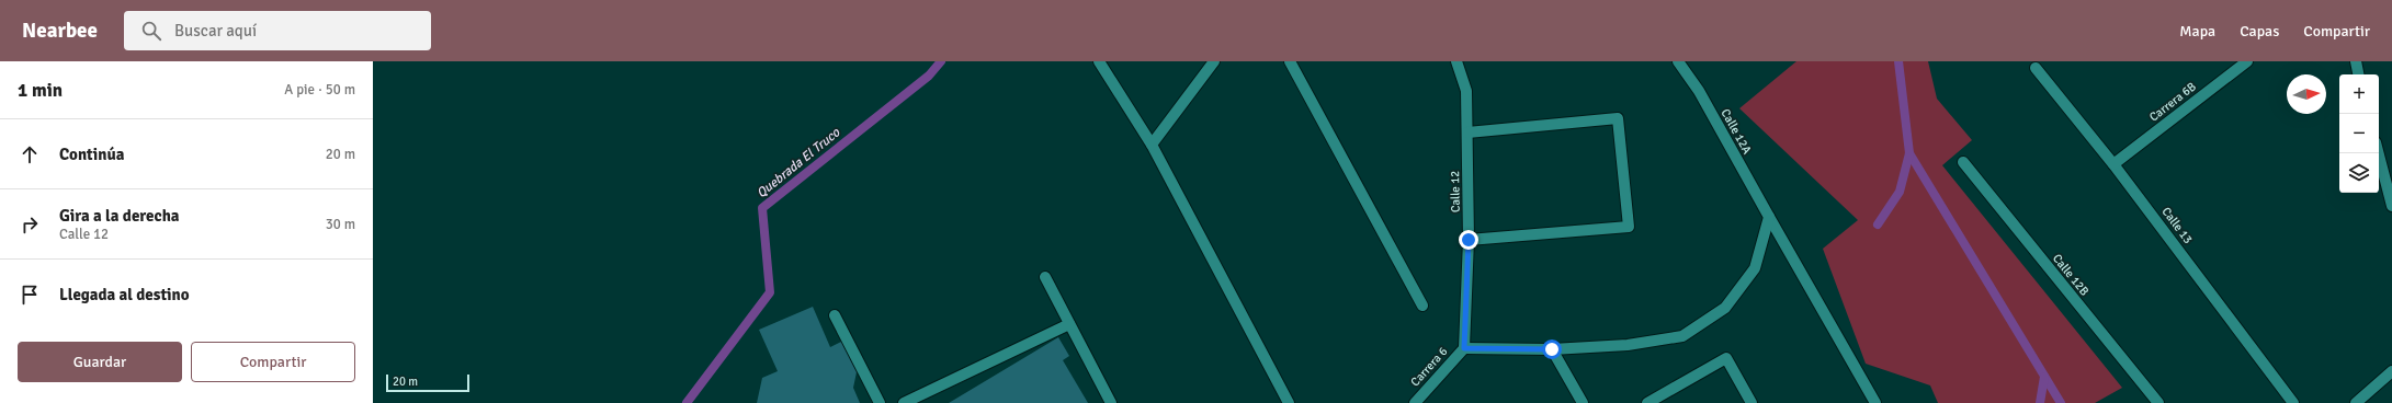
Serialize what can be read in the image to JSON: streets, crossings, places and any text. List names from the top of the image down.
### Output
{
  "streets": {
    "street": [
      "Carrera 6B",
      "Calle 12A",
      "Calle 12",
      "Calle 13",
      "Calle 12B",
      "Carrera 6"
    ]
  },
  "crossings": [
    ["Carrera 6B", "Calle 13"],
    ["Calle 12", "Carrera 6"]
  ],
  "water": ["Quebrada El Truco"],
  "scale_bar": "20 m",
  "north": "right",
  "page": {
    "header": "Nearbee",
    "search": "Buscar aquí",
    "nav": ["Mapa", "Capas", "Compartir"],
    "heading": ["1 min", "A pie · 50 m"],
    "map_buttons": ["+", "−"],
    "list": [
      ["Continúa", "20 m"],
      ["Gira a la derecha", "Calle 12", "30 m"],
      "Llegada al destino"
    ],
    "buttons": ["Guardar", "Compartir"],
    "scale": "20 m"
  }
}
